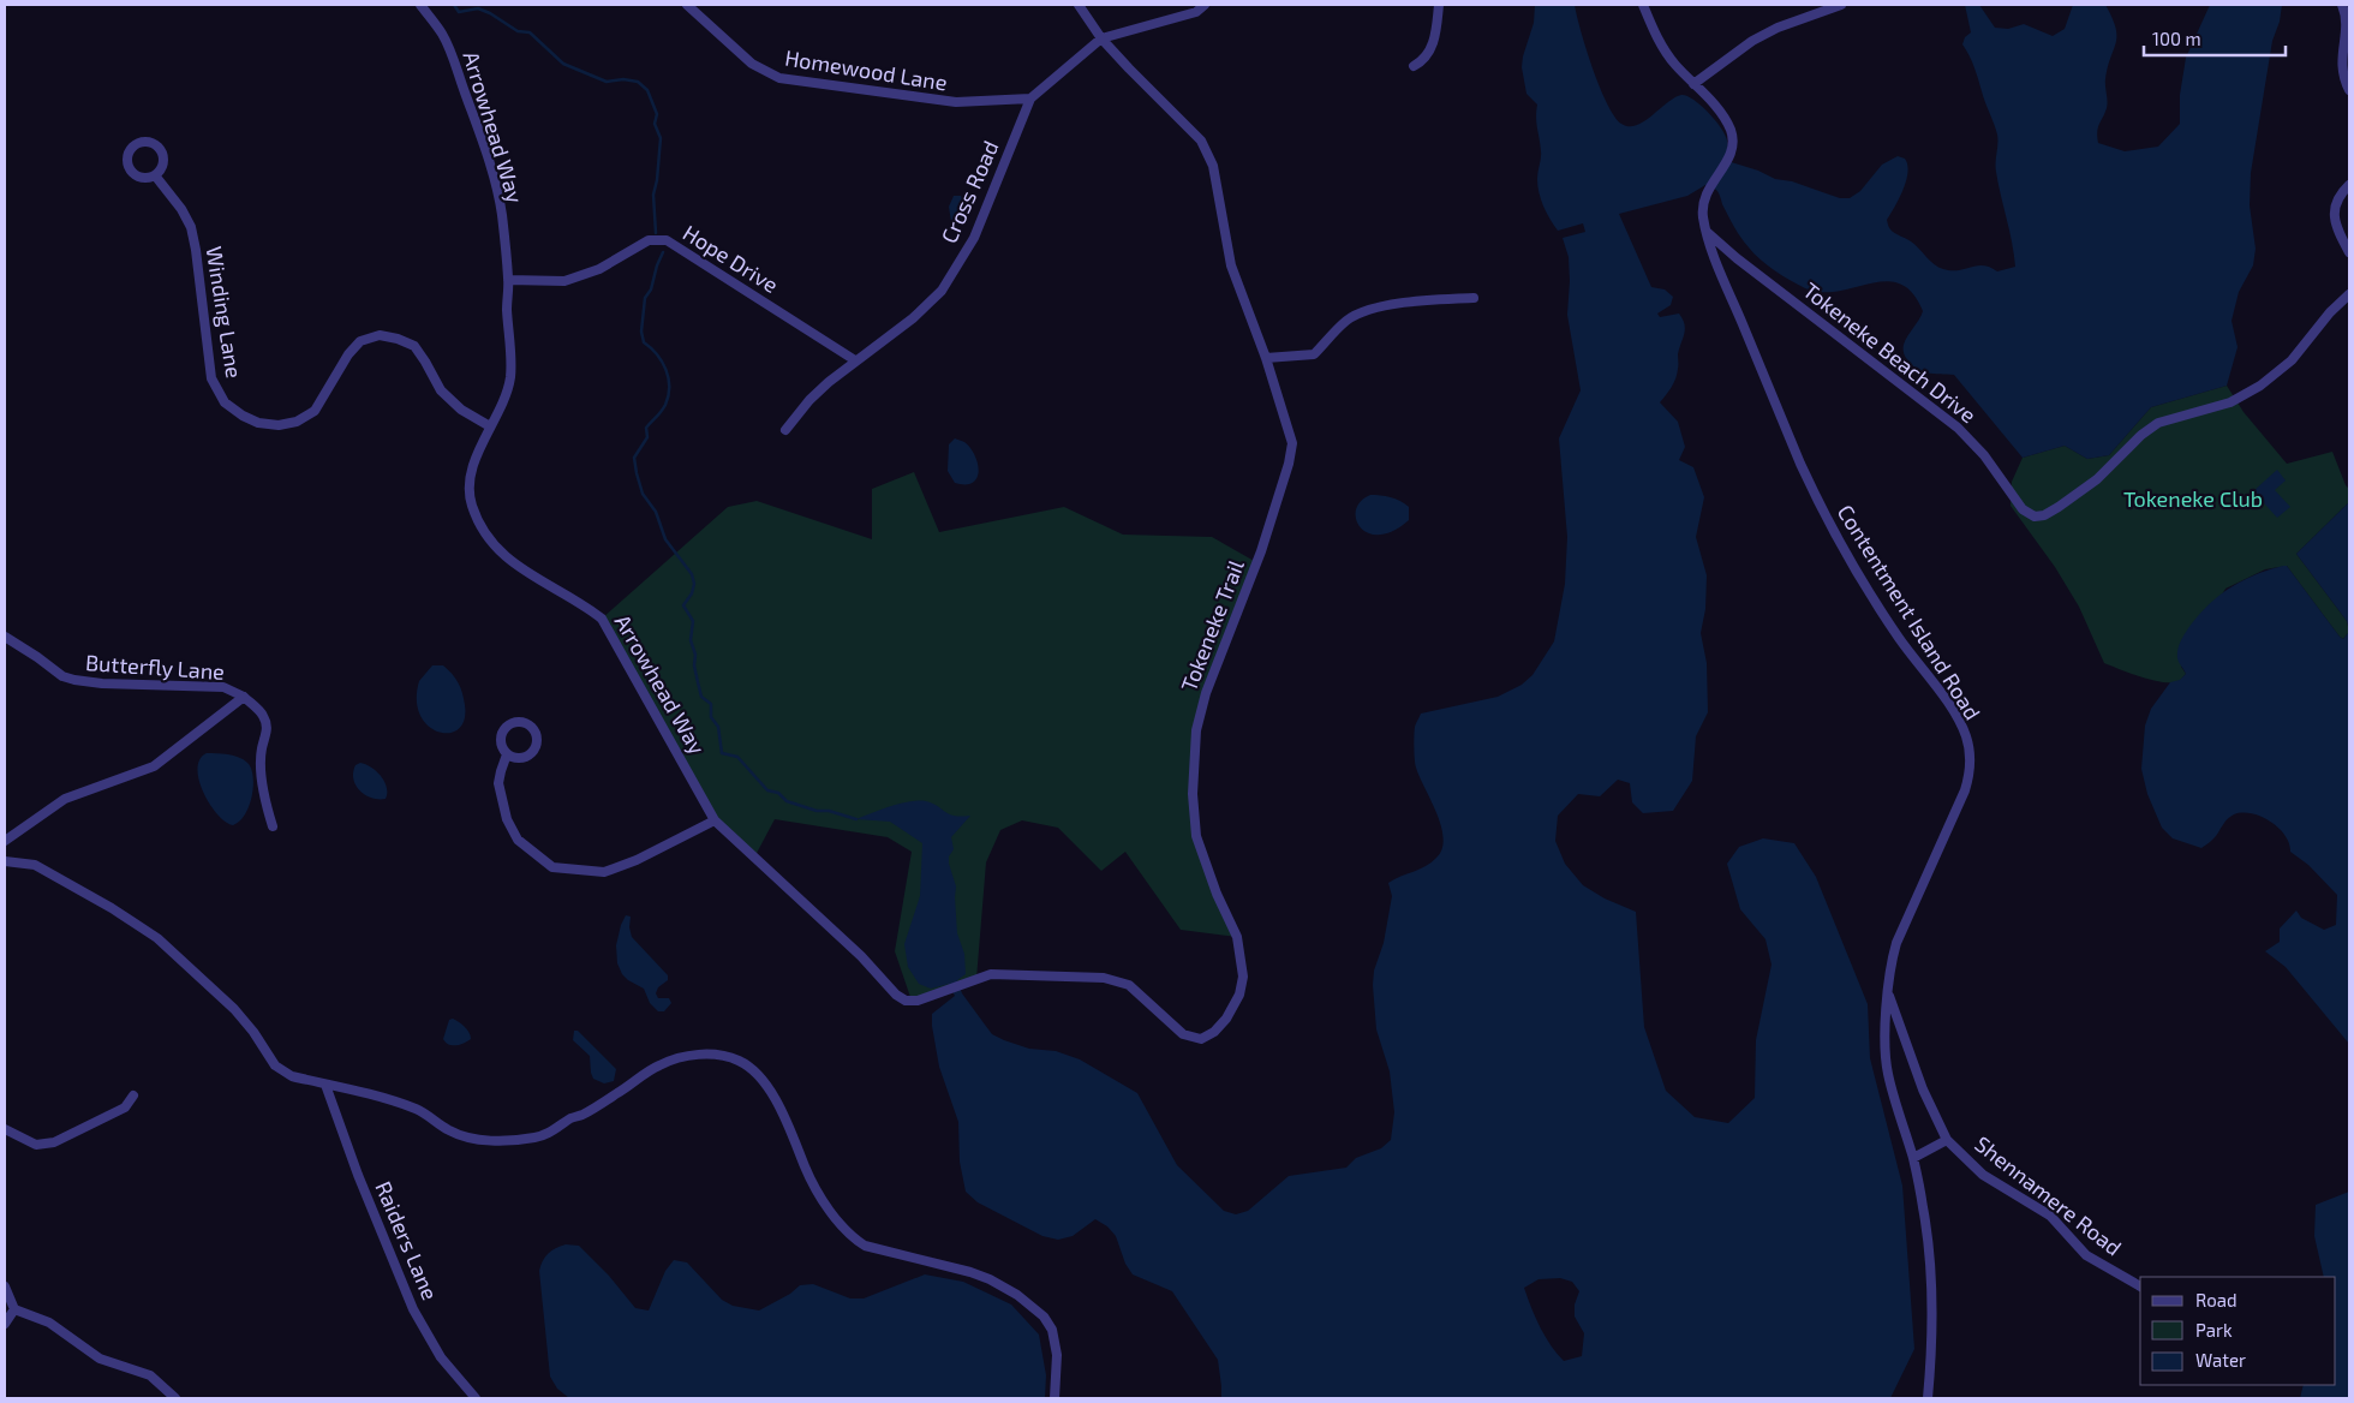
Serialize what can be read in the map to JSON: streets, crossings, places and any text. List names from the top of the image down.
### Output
{
  "streets": {
    "street": [
      "Homewood Lane",
      "Arrowhead Way",
      "Cross Road",
      "Hope Drive",
      "Winding Lane",
      "Tokeneke Beach Drive",
      "Contentment Island Road",
      "Tokeneke Trail",
      "Butterfly Lane",
      "Shennamere Road",
      "Raiders Lane"
    ]
  },
  "crossings": [
    ["Homewood Lane", "Cross Road"],
    ["Arrowhead Way", "Hope Drive"],
    ["Arrowhead Way", "Winding Lane"],
    ["Arrowhead Way", "Tokeneke Trail"],
    ["Cross Road", "Hope Drive"],
    ["Cross Road", "Tokeneke Trail"],
    ["Tokeneke Beach Drive", "Contentment Island Road"],
    ["Contentment Island Road", "Shennamere Road"]
  ],
  "parks": ["Tokeneke Club"],
  "legend": ["Road", "Park", "Water"],
  "scale_bar": "100 m"
}
